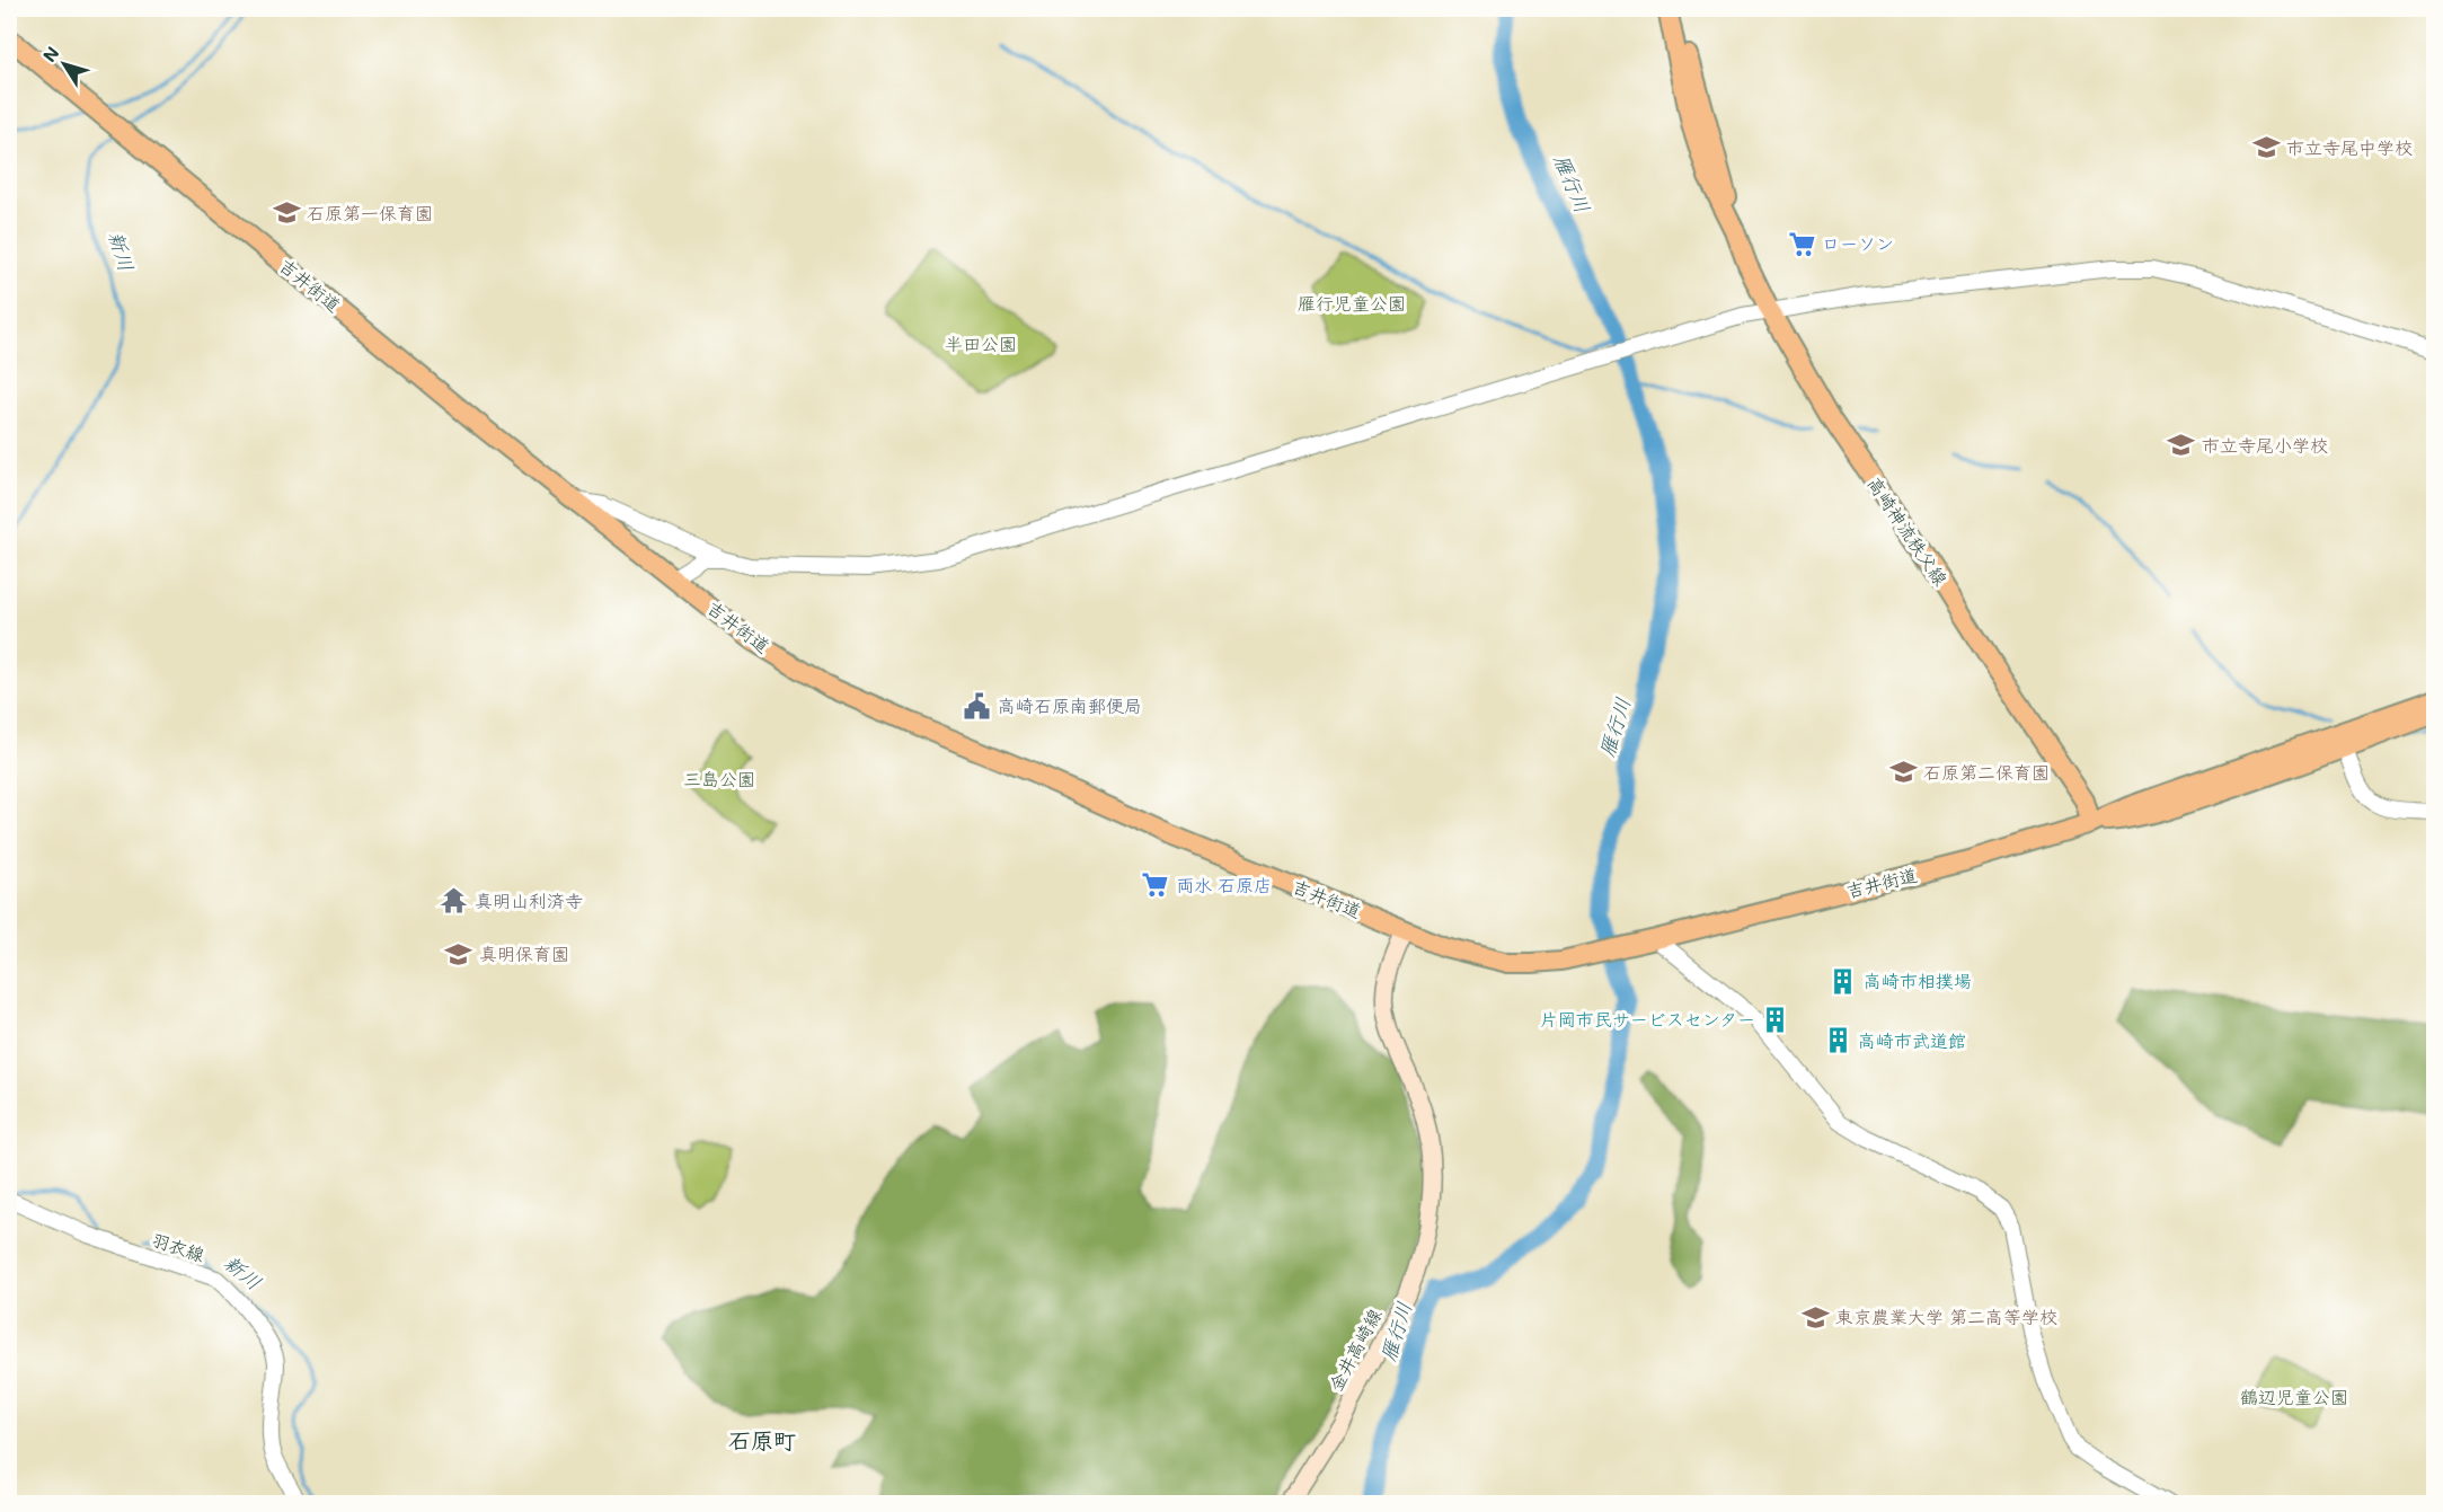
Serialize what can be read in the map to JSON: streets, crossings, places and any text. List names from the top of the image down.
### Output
{
  "streets": {
    "main road": ["吉井街道", "高崎神流秩父線", "金井高崎線"],
    "street": ["羽衣線"]
  },
  "crossings": [
    ["吉井街道", "高崎神流秩父線"],
    ["吉井街道", "金井高崎線"]
  ],
  "districts": ["石原町"],
  "water": ["雁行川", "新川"],
  "parks": [
    "雁行児童公園",
    "半田公園",
    "三島公園",
    "鶴辺児童公園"
  ],
  "places": {
    "school or university": [
      "市立寺尾中学校",
      "石原第一保育園",
      "市立寺尾小学校",
      "石原第二保育園",
      "真明保育園",
      "東京農業大学 第二高等学校"
    ],
    "supermarket": ["ローソン", "両水 石原店"],
    "public building": ["高崎石原南郵便局"],
    "temple": ["真明山利済寺"],
    "building": ["高崎市相撲場", "片岡市民サービスセンター", "高崎市武道館"]
  },
  "north": "top left"
}
